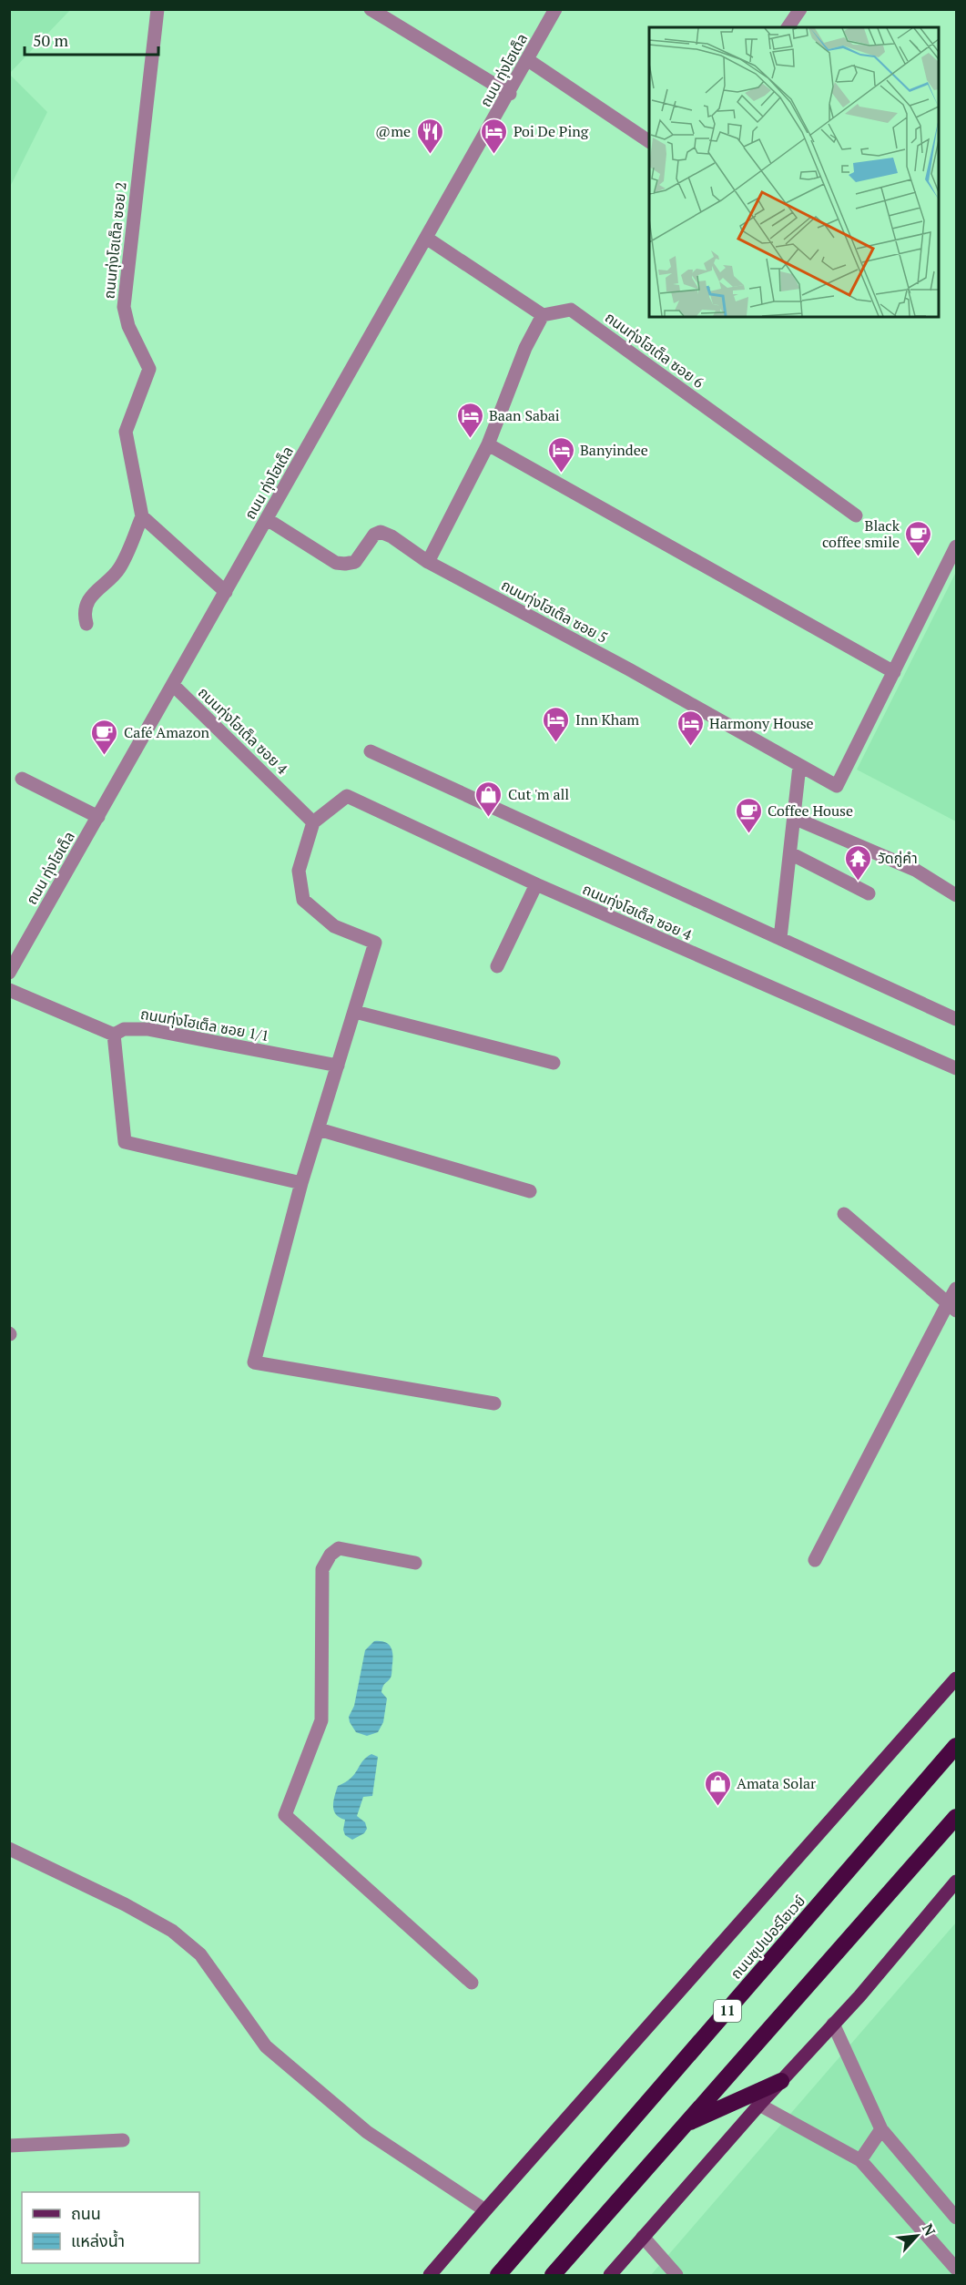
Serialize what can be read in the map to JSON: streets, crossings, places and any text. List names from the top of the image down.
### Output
{
  "streets": {
    "highway": ["ถนนซุปเปอร์ไฮเวย์", "11"],
    "street": [
      "ถนน ทุ่งโฮเต็ล",
      "ถนนทุ่งโฮเต็ล ซอย 2",
      "ถนนทุ่งโฮเต็ล ซอย 6",
      "ถนนทุ่งโฮเต็ล ซอย 5",
      "ถนนทุ่งโฮเต็ล ซอย 4",
      "ถนนทุ่งโฮเต็ล ซอย 1/1"
    ]
  },
  "crossings": [
    ["ถนน ทุ่งโฮเต็ล", "ถนนทุ่งโฮเต็ล ซอย 5"],
    ["ถนน ทุ่งโฮเต็ล", "ถนนทุ่งโฮเต็ล ซอย 4"]
  ],
  "places": {
    "restaurant": ["@me"],
    "hotel": [
      "Poi De Ping",
      "Baan Sabai",
      "Banyindee",
      "Inn Kham",
      "Harmony House"
    ],
    "cafe": ["Black coffee smile", "Café Amazon", "Coffee House"],
    "shop": ["Cut 'm all", "Amata Solar"],
    "temple": ["วัดกู่คำ"]
  },
  "legend": ["ถนน", "แหล่งน้ำ"],
  "scale_bar": "50 m",
  "north": "top right"
}
